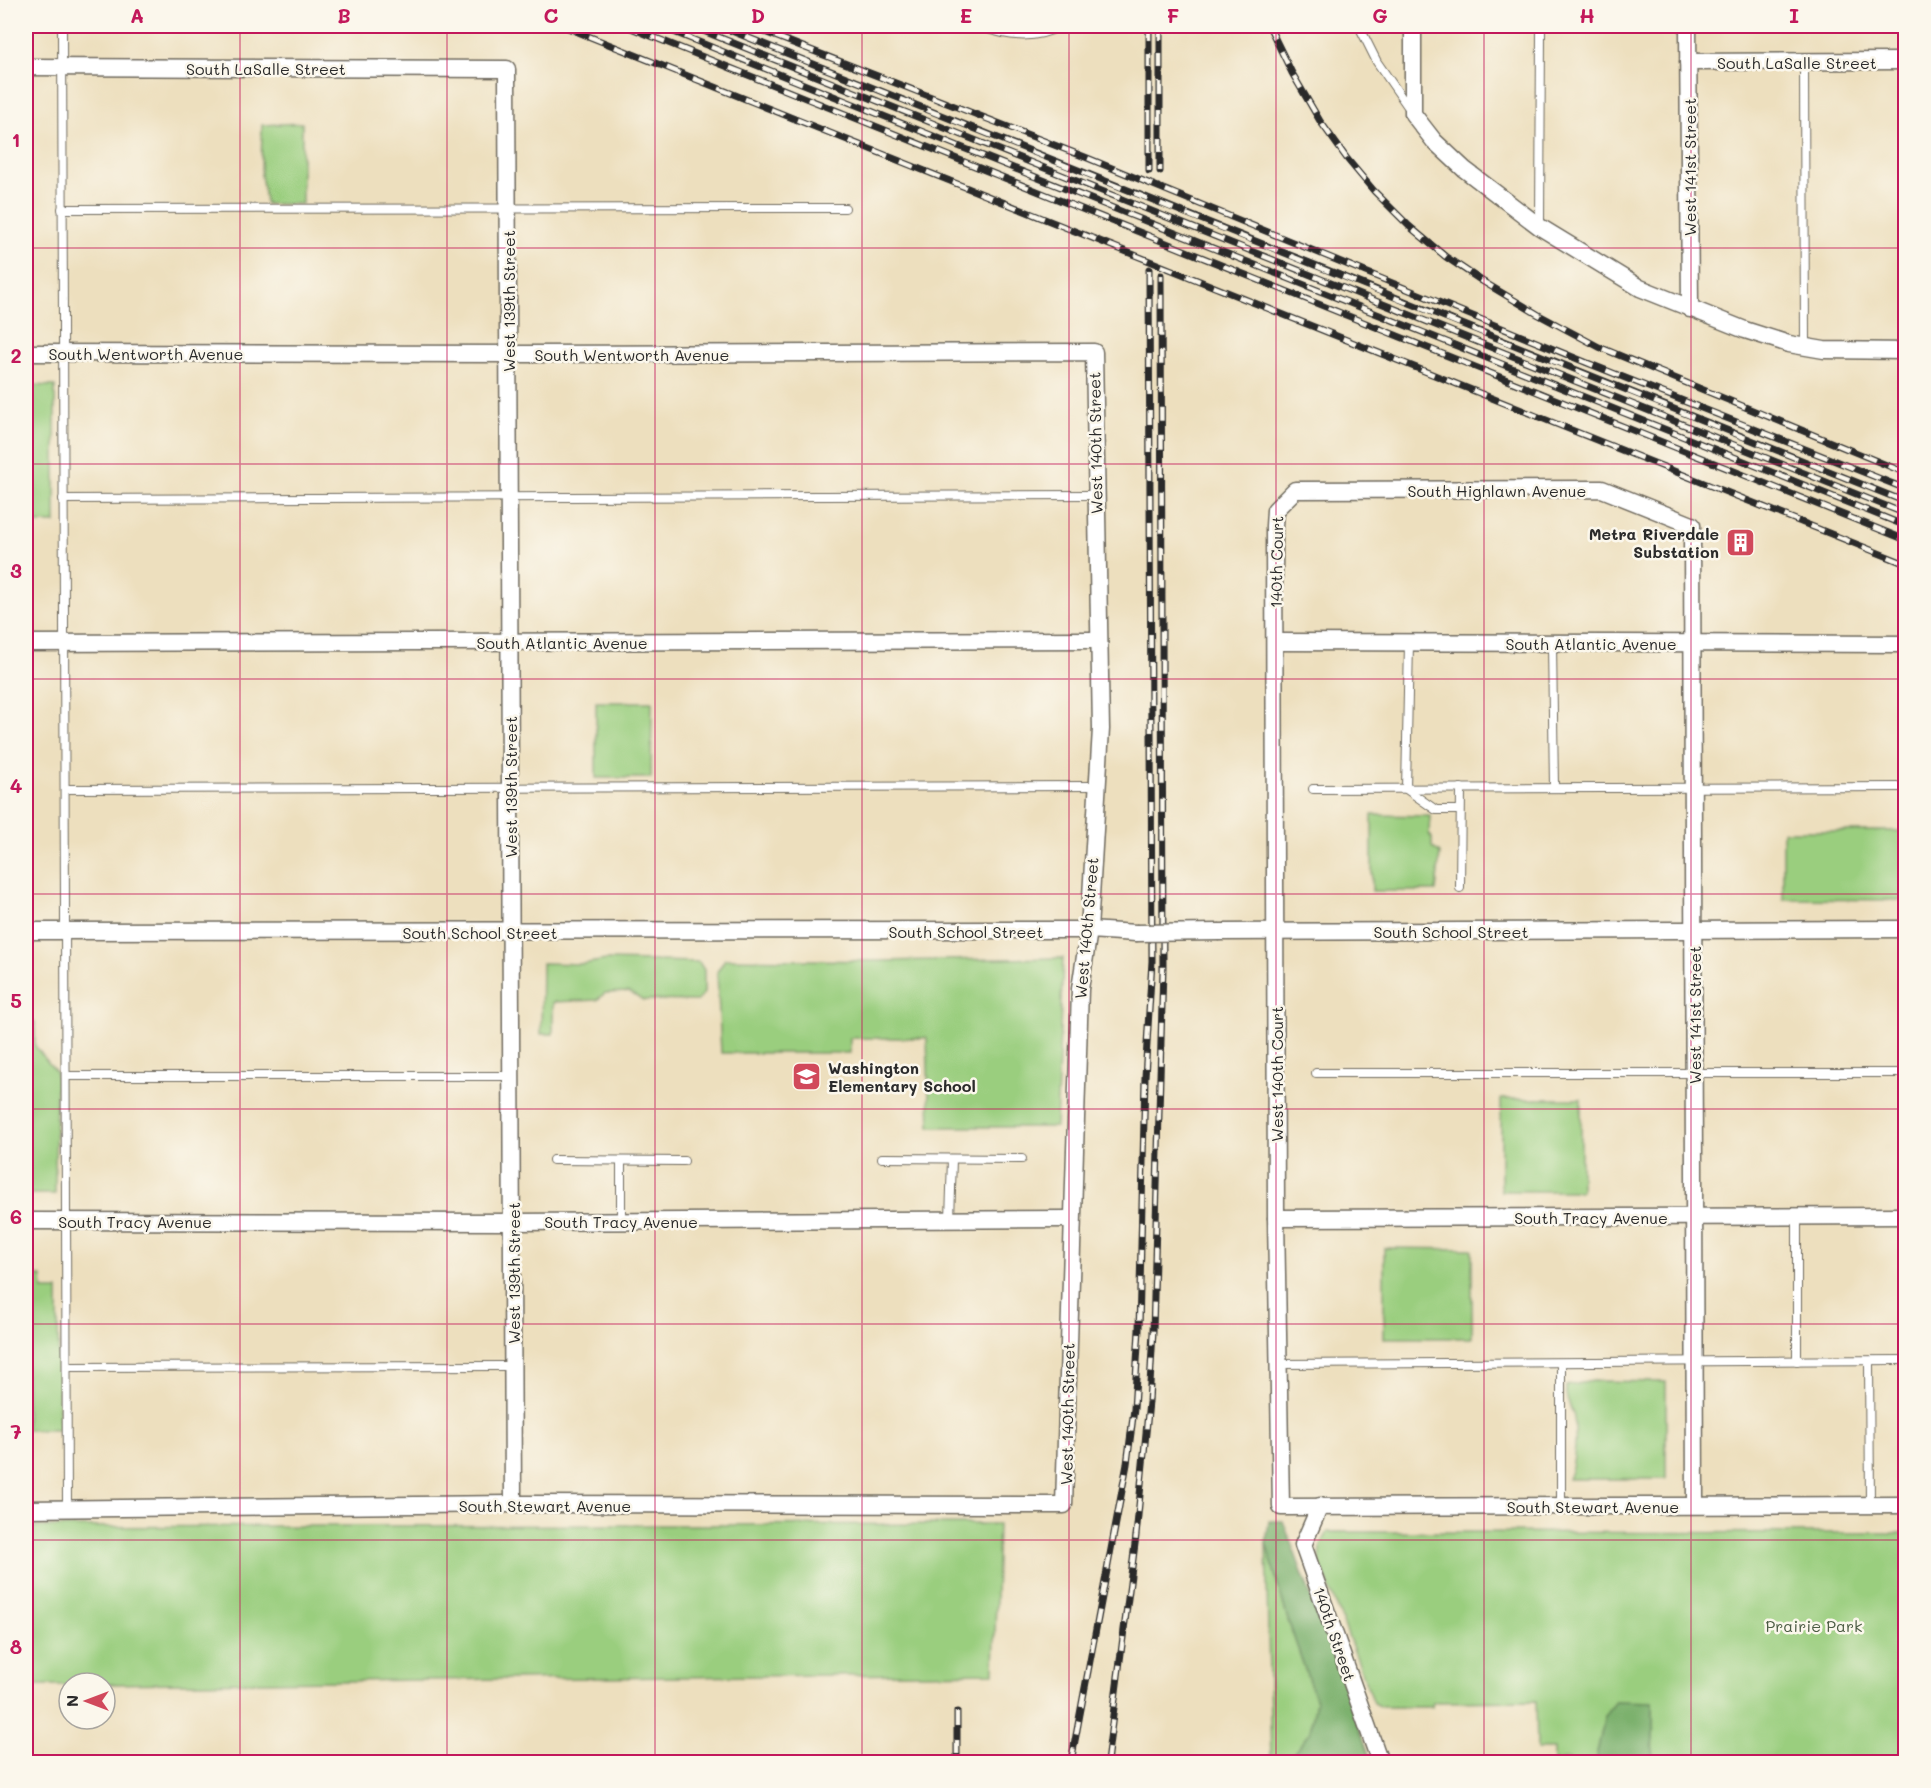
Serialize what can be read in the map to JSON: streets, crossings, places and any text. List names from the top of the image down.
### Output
{
  "streets": {
    "street": [
      "South LaSalle Street",
      "West 141st Street",
      "West 139th Street",
      "South Wentworth Avenue",
      "West 140th Street",
      "South Highlawn Avenue",
      "140th Court",
      "South Atlantic Avenue",
      "South School Street",
      "West 140th Court",
      "South Tracy Avenue",
      "South Stewart Avenue",
      "140th Street"
    ]
  },
  "crossings": [
    ["South LaSalle Street", "West 141st Street"],
    ["South LaSalle Street", "West 139th Street"],
    ["West 141st Street", "South Highlawn Avenue"],
    ["West 141st Street", "South Atlantic Avenue"],
    ["West 141st Street", "South School Street"],
    ["West 141st Street", "South Tracy Avenue"],
    ["West 141st Street", "South Stewart Avenue"],
    ["West 139th Street", "South Wentworth Avenue"],
    ["West 139th Street", "South Atlantic Avenue"],
    ["West 139th Street", "South School Street"],
    ["West 139th Street", "South Tracy Avenue"],
    ["West 139th Street", "South Stewart Avenue"],
    ["South Wentworth Avenue", "West 140th Street"],
    ["West 140th Street", "South Atlantic Avenue"],
    ["West 140th Street", "South School Street"],
    ["West 140th Street", "South Tracy Avenue"],
    ["West 140th Street", "South Stewart Avenue"],
    ["South Highlawn Avenue", "140th Court"],
    ["140th Court", "South Atlantic Avenue"],
    ["140th Court", "West 140th Court"],
    ["South Atlantic Avenue", "West 140th Court"],
    ["South School Street", "West 140th Court"],
    ["West 140th Court", "South Tracy Avenue"],
    ["West 140th Court", "South Stewart Avenue"],
    ["South Stewart Avenue", "140th Street"]
  ],
  "parks": ["Prairie Park"],
  "places": {
    "building": ["Metra Riverdale Substation"],
    "school or university": ["Washington Elementary School"]
  },
  "north": "left",
  "grid": {
    "columns": [
      "A",
      "B",
      "C",
      "D",
      "E",
      "F",
      "G",
      "H",
      "I"
    ],
    "rows": [
      "1",
      "2",
      "3",
      "4",
      "5",
      "6",
      "7",
      "8"
    ]
  }
}
